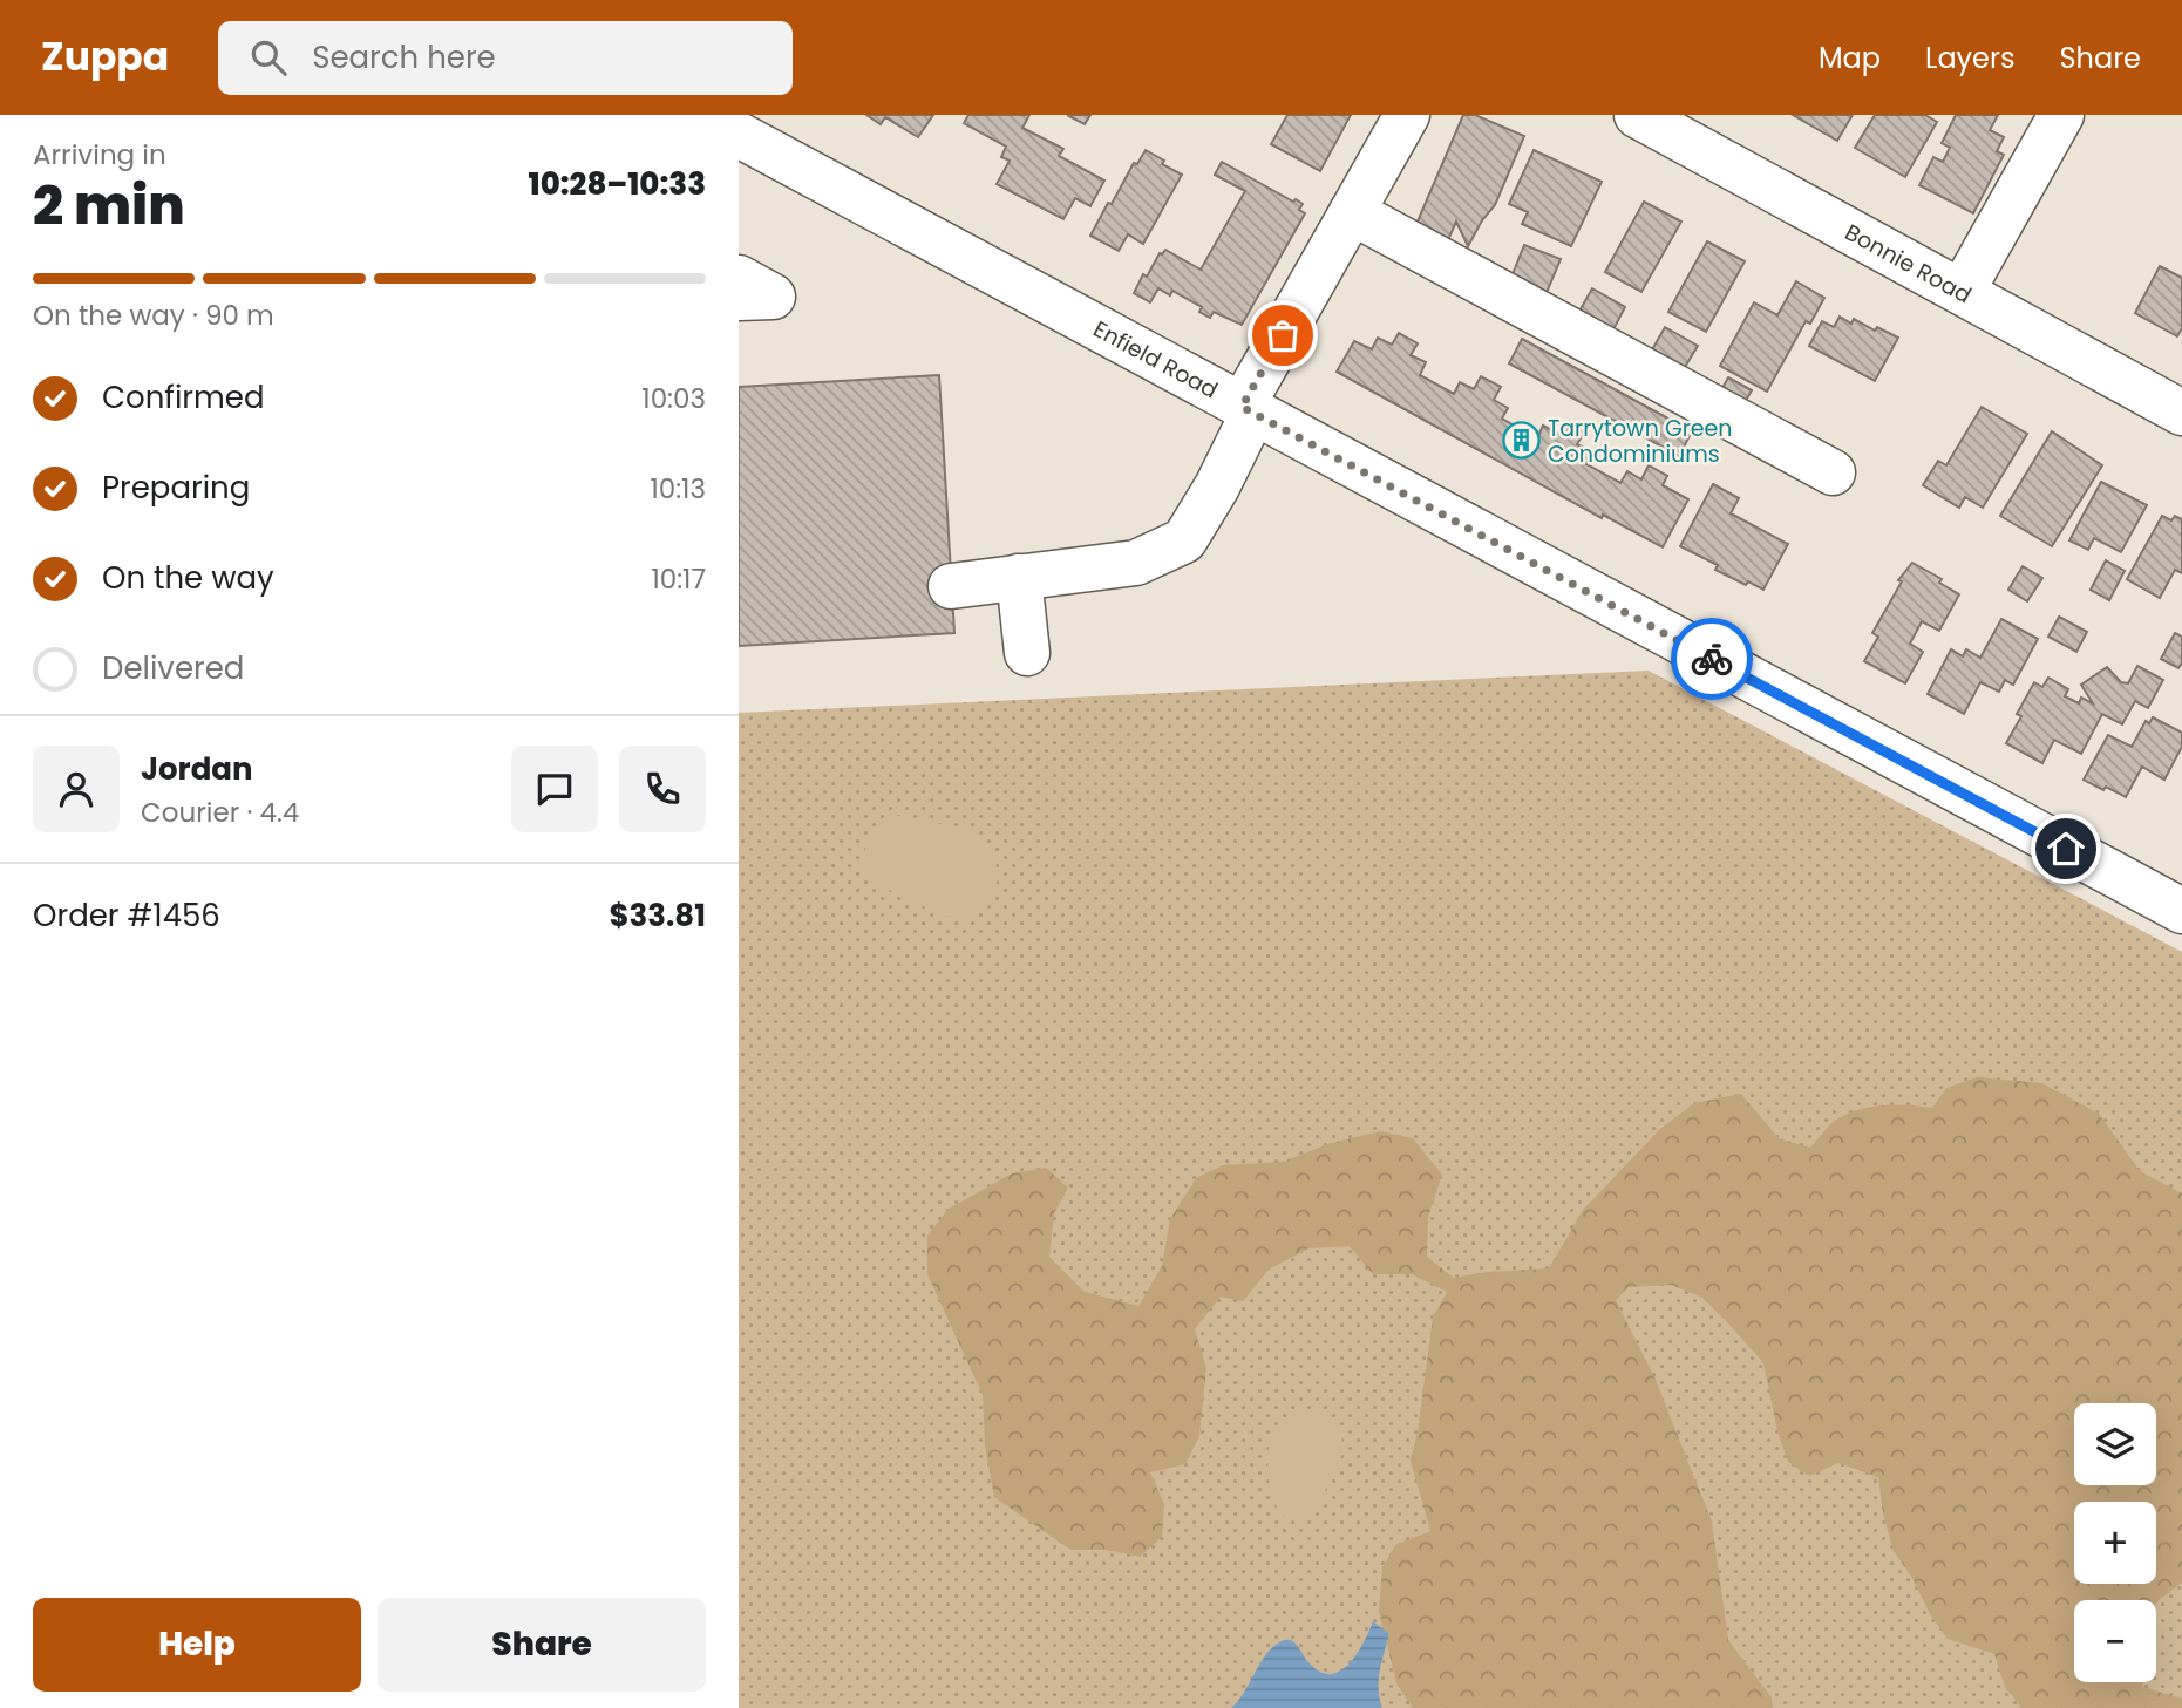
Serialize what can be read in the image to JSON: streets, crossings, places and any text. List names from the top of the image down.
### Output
{
  "streets": {
    "street": ["Bonnie Road", "Enfield Road"]
  },
  "places": {
    "building": ["Tarrytown Green Condominiums"]
  },
  "page": {
    "header": "Zuppa",
    "search": "Search here",
    "nav": ["Map", "Layers", "Share"],
    "heading": ["2 min", "Arriving in", "10:28–10:33"],
    "panel": [
      "Jordan",
      "Courier · 4.4",
      "Order #1456",
      "$33.81"
    ],
    "bar": "On the way · 90 m",
    "list": [
      ["Confirmed", "10:03"],
      ["Preparing", "10:13"],
      ["On the way", "10:17"],
      "Delivered"
    ],
    "map_buttons": ["+", "−"],
    "buttons": ["Help", "Share"]
  }
}
